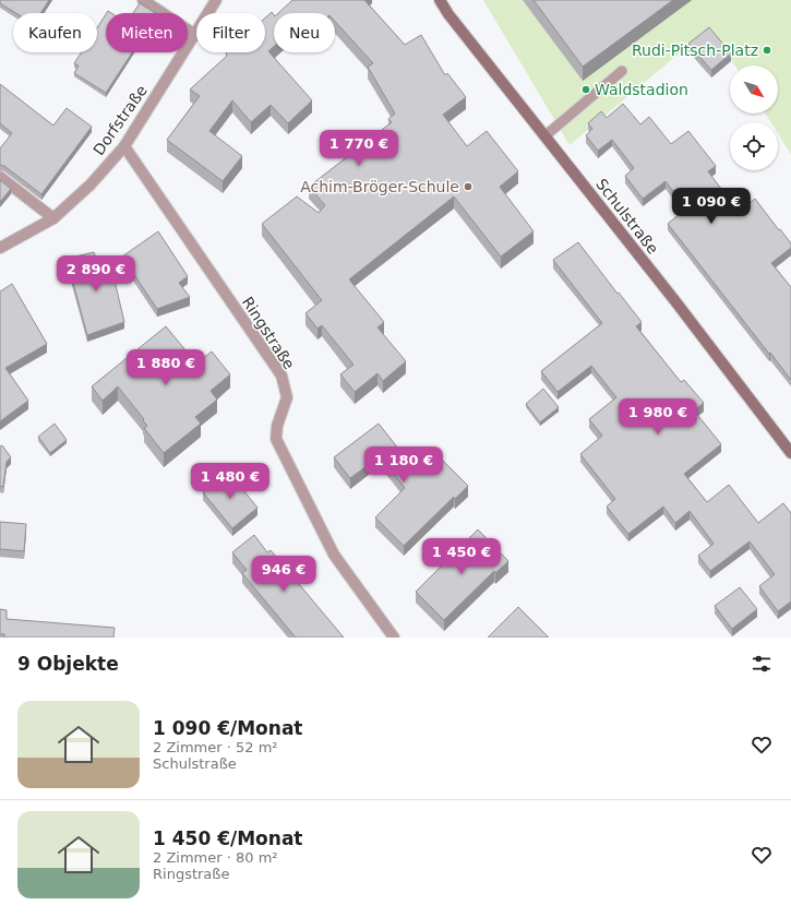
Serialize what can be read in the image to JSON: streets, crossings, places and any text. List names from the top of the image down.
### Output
{
  "streets": {
    "main road": ["Schulstraße"],
    "street": ["Dorfstraße", "Ringstraße"]
  },
  "crossings": [
    ["Dorfstraße", "Ringstraße"]
  ],
  "places": ["Rudi-Pitsch-Platz", "Waldstadion", "Achim-Bröger-Schule"],
  "north": "bottom right",
  "page": {
    "chip": [
      "Kaufen",
      "Mieten",
      "Filter",
      "Neu"
    ],
    "price": [
      "1 770 €",
      "1 090 €",
      "2 890 €",
      "1 880 €",
      "1 980 €",
      "1 180 €",
      "1 480 €",
      "1 450 €",
      "946 €"
    ],
    "heading": "9 Objekte",
    "list": [
      {
        "name": "1 090 €/Monat",
        "note": "2 Zimmer · 52 m² · Schulstraße"
      },
      {
        "name": "1 450 €/Monat",
        "note": "2 Zimmer · 80 m² · Ringstraße"
      }
    ]
  }
}
